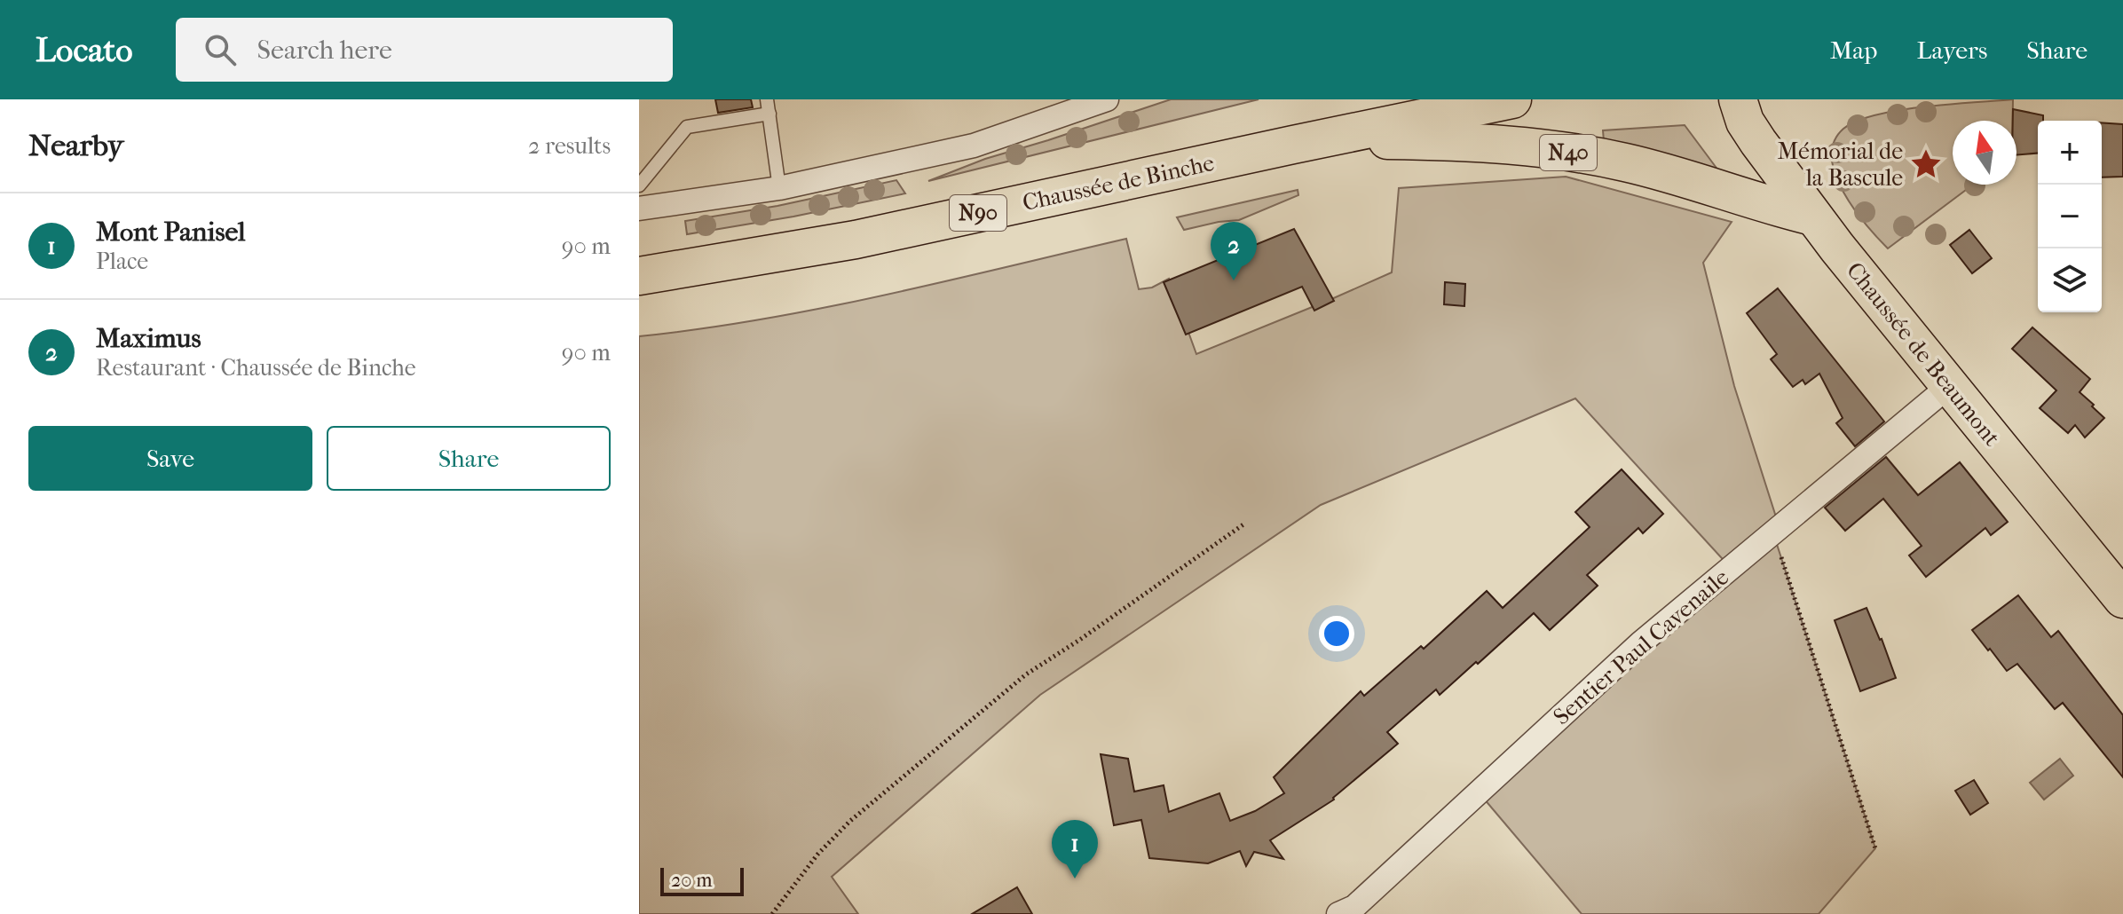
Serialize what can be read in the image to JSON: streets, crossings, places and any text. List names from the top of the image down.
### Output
{
  "streets": {
    "main road": [
      "N40",
      "Chaussée de Binche",
      "N90",
      "Chaussée de Beaumont"
    ],
    "street": ["Sentier Paul Cavenaile"]
  },
  "crossings": [
    ["N40", "Chaussée de Binche"],
    ["N40", "Chaussée de Beaumont"],
    ["Chaussée de Beaumont", "Sentier Paul Cavenaile"]
  ],
  "places": {
    "place": ["Mémorial de la Bascule"]
  },
  "scale_bar": "20 m",
  "north": "top",
  "page": {
    "header": "Locato",
    "search": "Search here",
    "nav": ["Map", "Layers", "Share"],
    "heading": ["Nearby", "2 results"],
    "map_buttons": ["+", "−"],
    "list": [
      {
        "mark": "1",
        "name": "Mont Panisel",
        "note": "Place",
        "value": "90 m"
      },
      {
        "mark": "2",
        "name": "Maximus",
        "note": "Restaurant · Chaussée de Binche",
        "value": "90 m"
      }
    ],
    "pins": ["2", "1"],
    "buttons": ["Save", "Share"],
    "scale": "20 m"
  }
}
